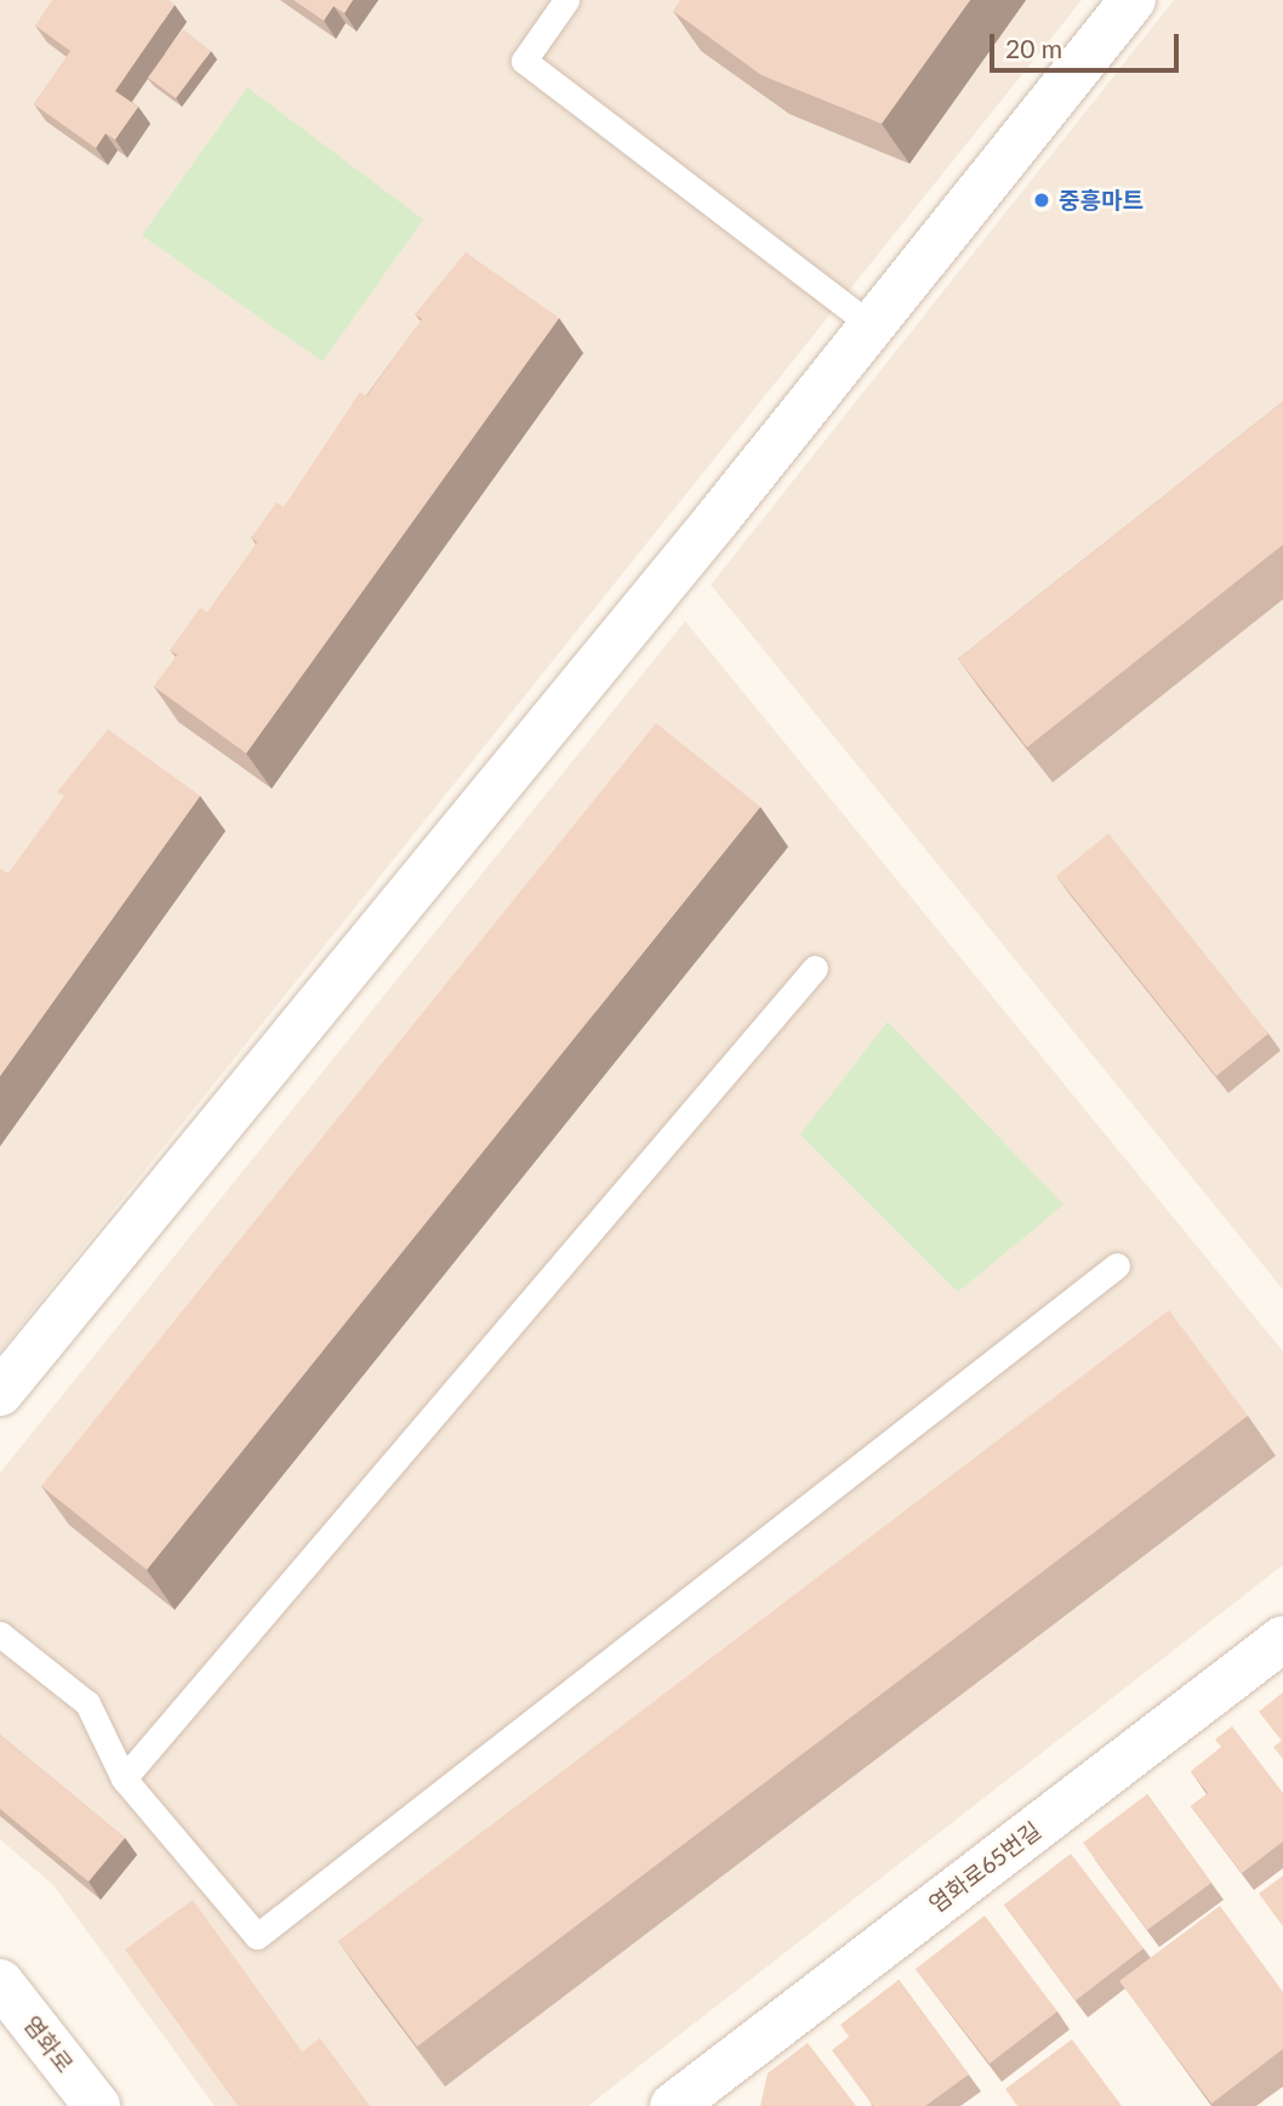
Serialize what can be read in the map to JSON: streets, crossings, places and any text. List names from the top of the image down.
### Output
{
  "streets": {
    "street": ["염화로65번길", "염화로"]
  },
  "places": ["중흥마트"],
  "scale_bar": "20 m"
}
